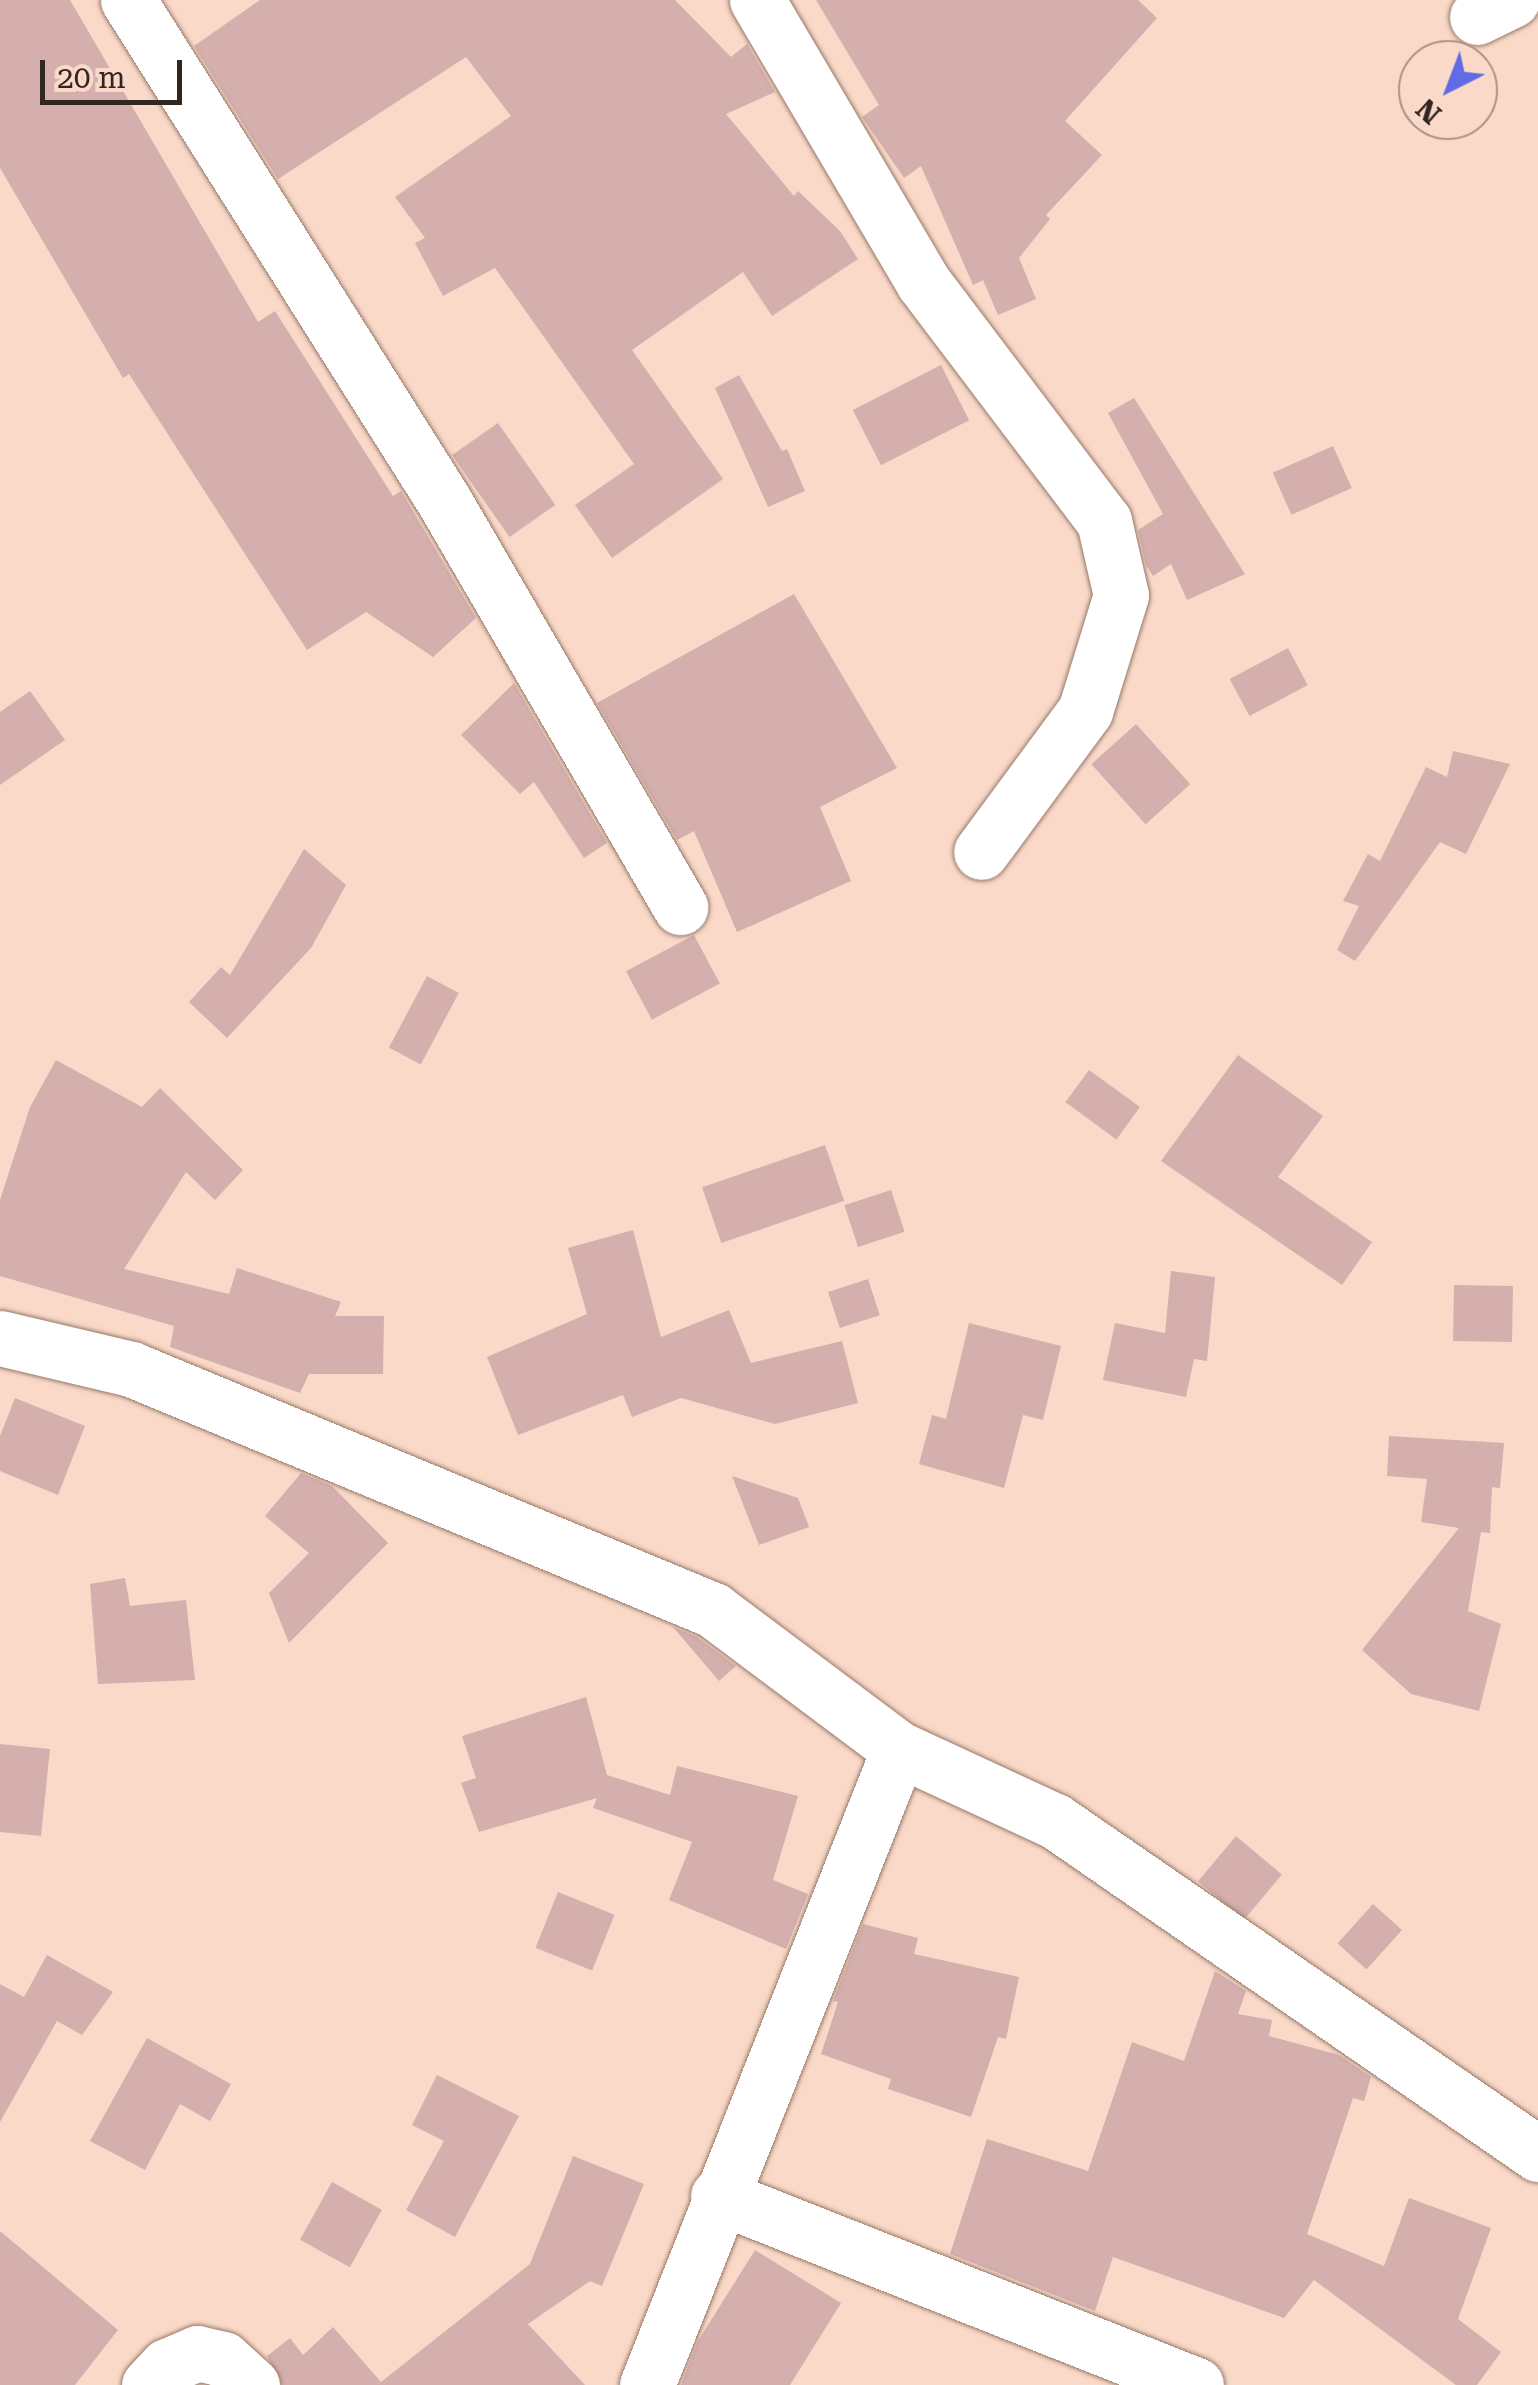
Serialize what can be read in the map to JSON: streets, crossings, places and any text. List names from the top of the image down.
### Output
{
  "scale_bar": "20 m",
  "north": "bottom left"
}
